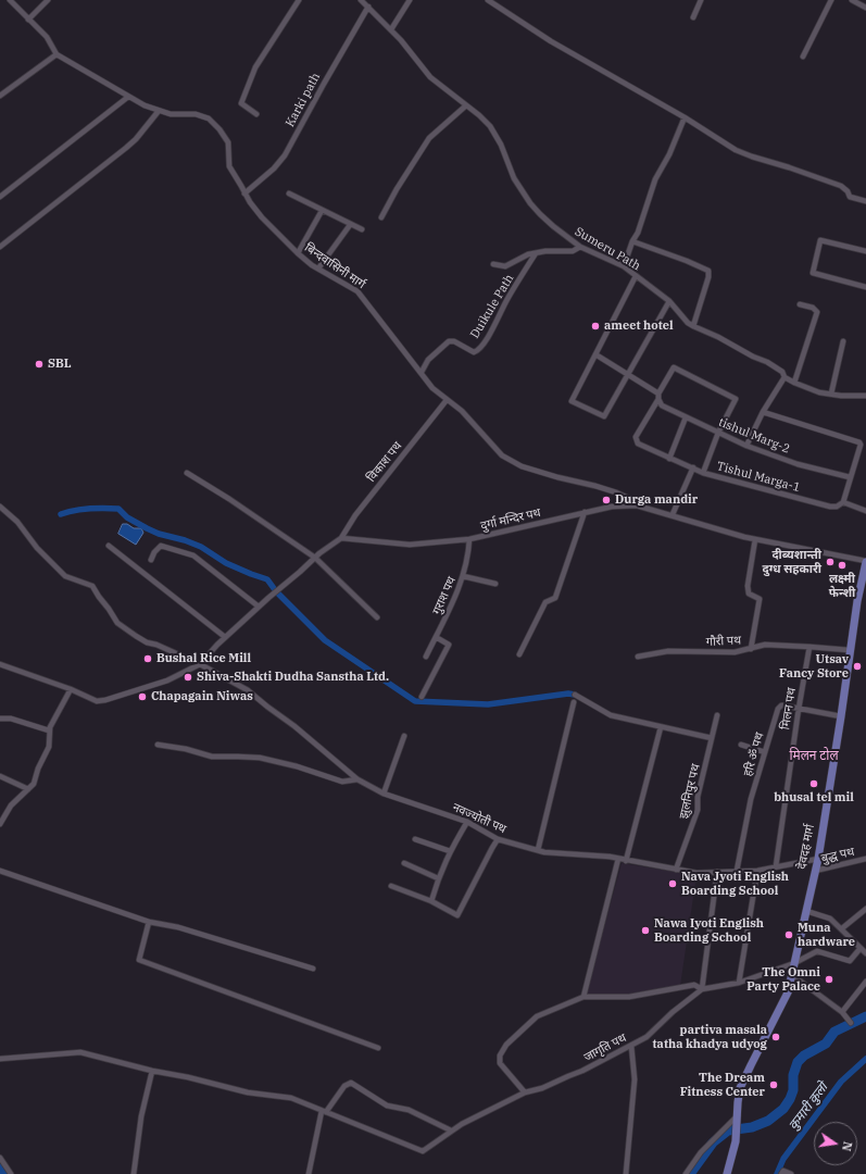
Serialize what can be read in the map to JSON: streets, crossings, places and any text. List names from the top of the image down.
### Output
{
  "streets": {
    "main road": ["देवदह मार्ग"],
    "street": [
      "Karki path",
      "Sumeru Path",
      "बिन्दवासिनी मार्ग",
      "Duikule Path",
      "tishul Marg-2",
      "विकाश पथ",
      "Tishul Marga-1",
      "दुर्गा मन्दिर पथ",
      "गुराश पथ",
      "गौरी पथ",
      "मिलन पथ",
      "हरि ॐ पथ",
      "झुलनिपुर पथ",
      "नवज्योती पथ",
      "बुद्ध पथ",
      "जागृति पथ"
    ]
  },
  "crossings": [
    ["Karki path", "Sumeru Path"],
    ["Karki path", "बिन्दवासिनी मार्ग"],
    ["बिन्दवासिनी मार्ग", "Duikule Path"],
    ["बिन्दवासिनी मार्ग", "विकाश पथ"],
    ["बिन्दवासिनी मार्ग", "दुर्गा मन्दिर पथ"],
    ["tishul Marg-2", "Tishul Marga-1"],
    ["विकाश पथ", "दुर्गा मन्दिर पथ"],
    ["दुर्गा मन्दिर पथ", "गुराश पथ"],
    ["दुर्गा मन्दिर पथ", "देवदह मार्ग"],
    ["गौरी पथ", "मिलन पथ"],
    ["मिलन पथ", "हरि ॐ पथ"],
    ["मिलन पथ", "नवज्योती पथ"],
    ["हरि ॐ पथ", "नवज्योती पथ"],
    ["हरि ॐ पथ", "देवदह मार्ग"],
    ["झुलनिपुर पथ", "नवज्योती पथ"],
    ["नवज्योती पथ", "देवदह मार्ग"],
    ["देवदह मार्ग", "बुद्ध पथ"],
    ["देवदह मार्ग", "जागृति पथ"]
  ],
  "districts": ["मिलन टोल"],
  "water": ["कुमारी कुलो"],
  "places": [
    "ameet hotel",
    "SBL",
    "Durga mandir",
    "दीब्यशान्ती दुग्ध सहकारी",
    "लक्ष्मी फेन्शी",
    "Bushal Rice Mill",
    "Utsav Fancy Store",
    "Shiva-Shakti Dudha Sanstha Ltd.",
    "Chapagain Niwas",
    "bhusal tel mil",
    "Nava Jyoti English Boarding School",
    "Nawa Iyoti English Boarding School",
    "Muna hardware",
    "The Omni Party Palace",
    "partiva masala tatha khadya udyog",
    "The Dream Fitness Center"
  ],
  "north": "right"
}
